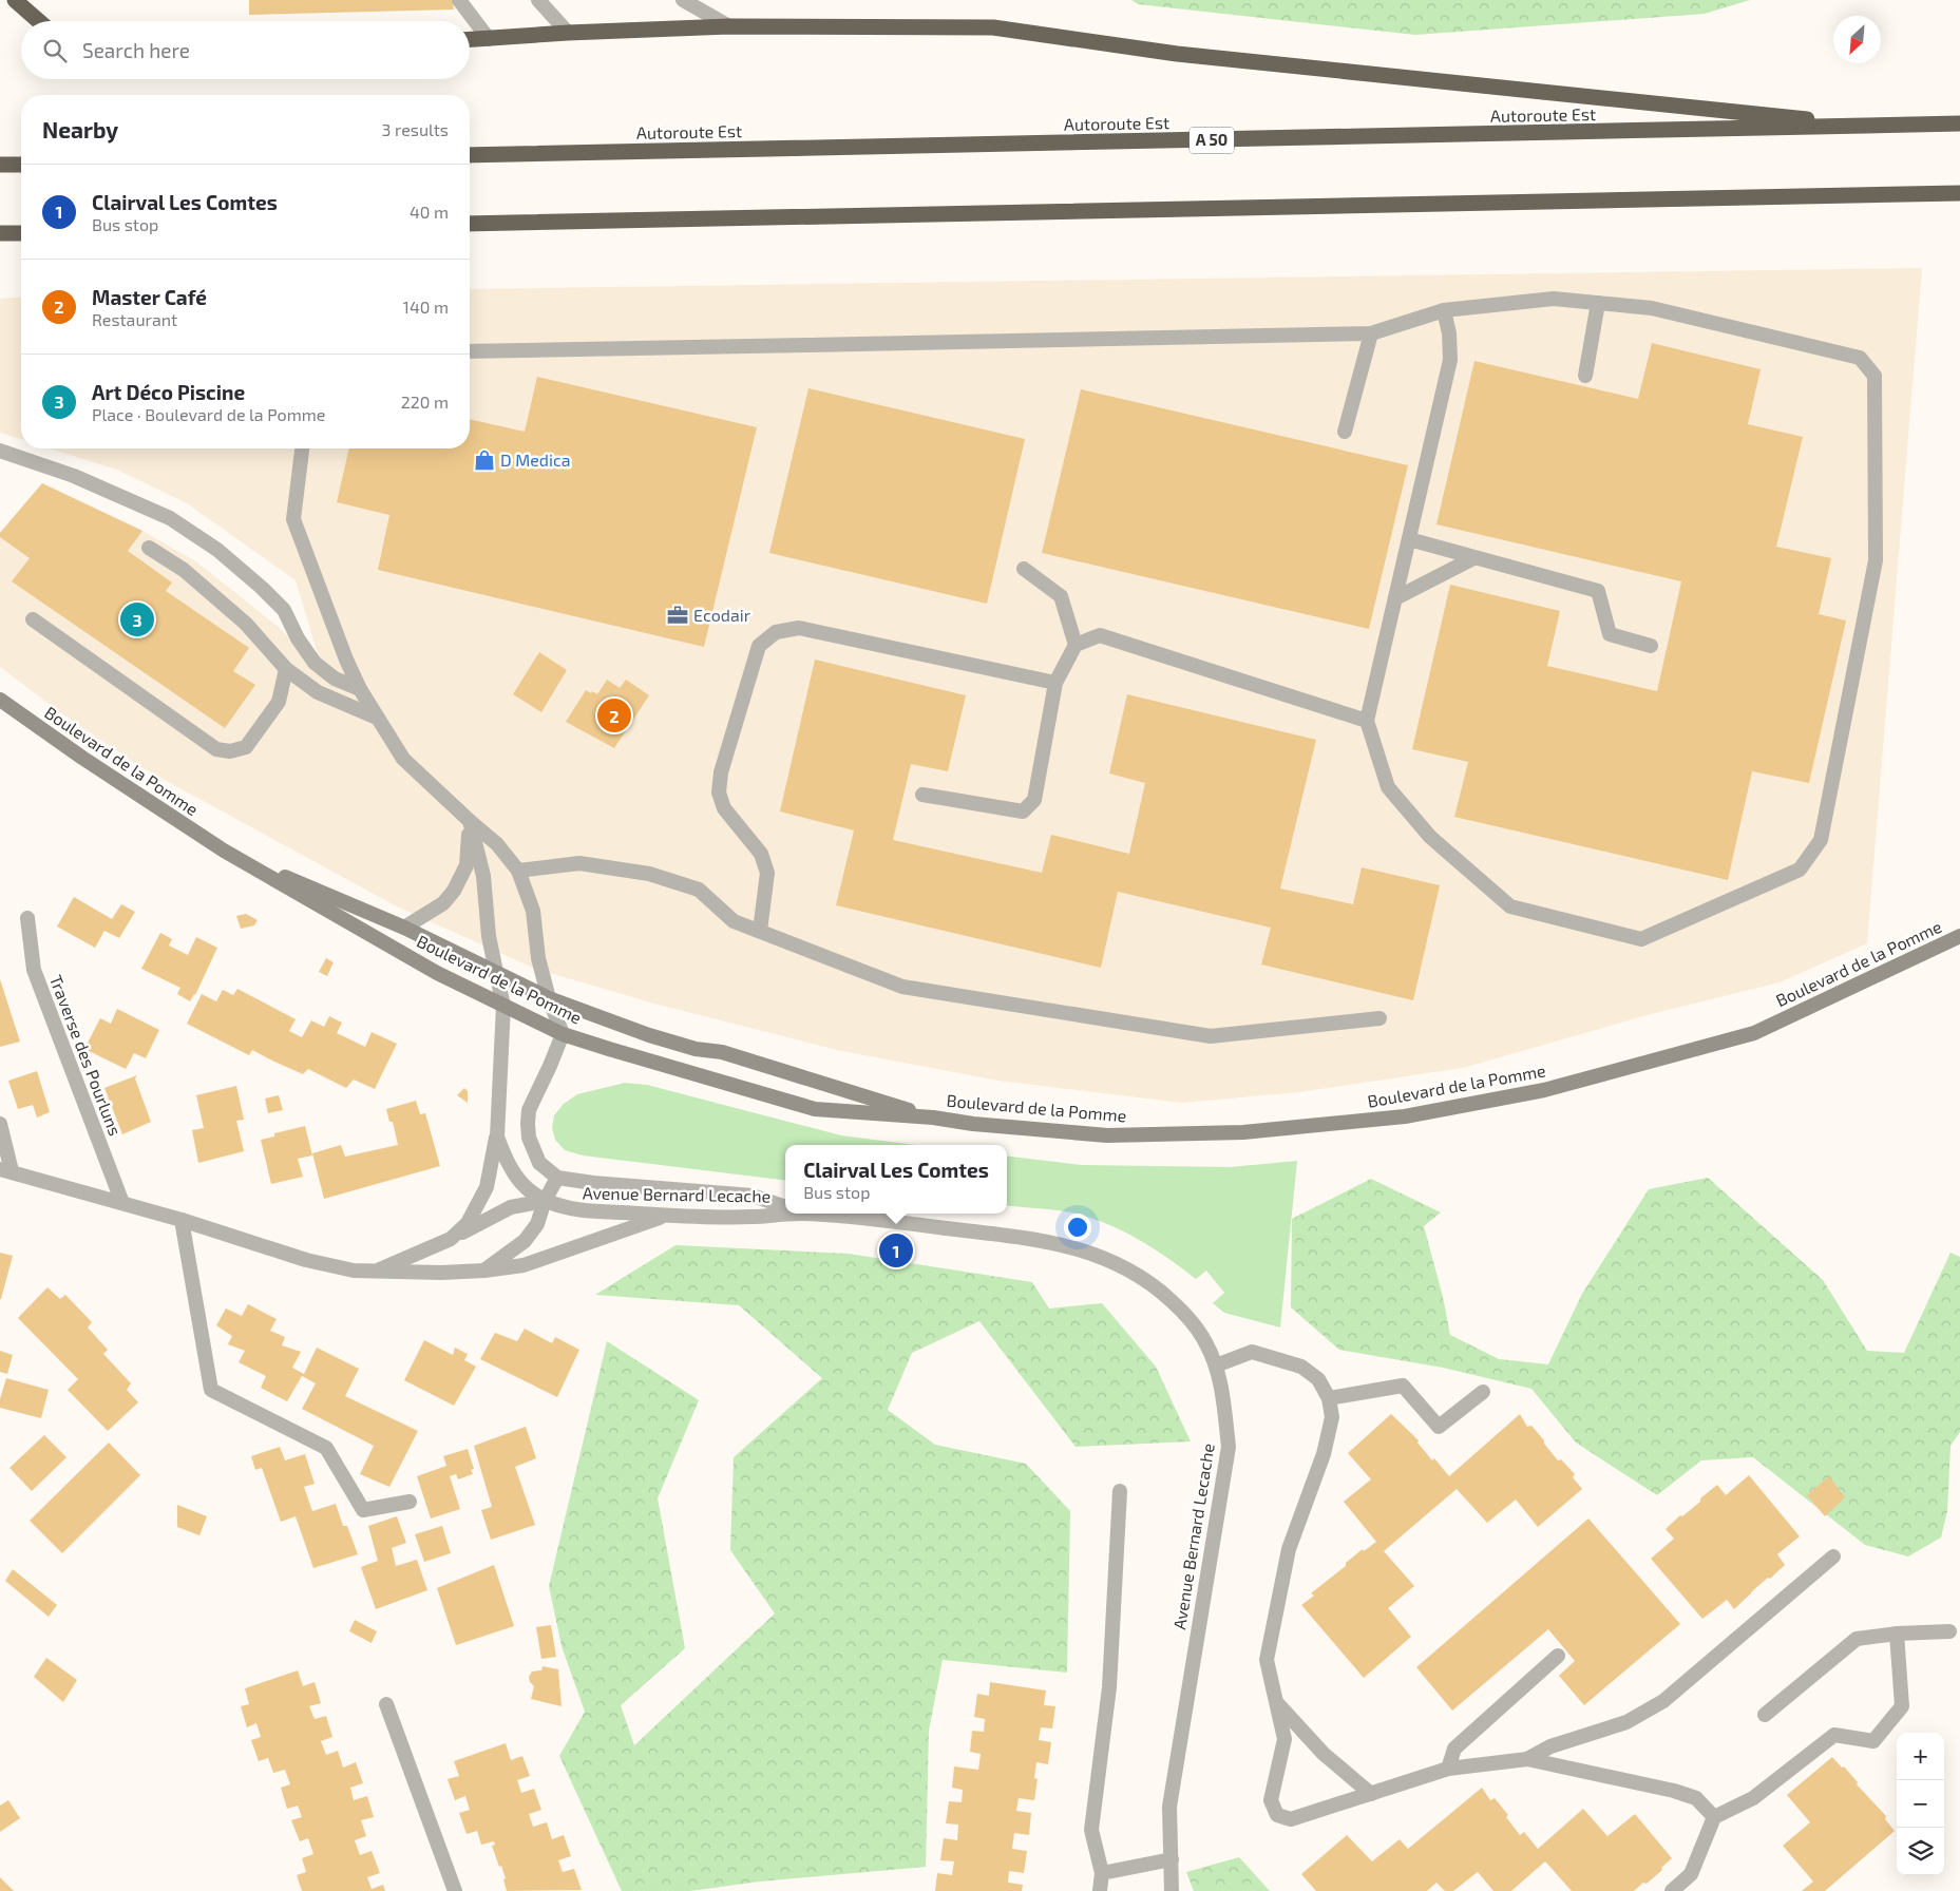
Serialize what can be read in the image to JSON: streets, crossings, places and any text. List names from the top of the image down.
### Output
{
  "streets": {
    "highway": ["Autoroute Est", "A 50"],
    "main road": ["Boulevard de la Pomme"],
    "street": ["Traverse des Pourluns", "Avenue Bernard Lecache"]
  },
  "crossings": [
    ["Boulevard de la Pomme", "Avenue Bernard Lecache"]
  ],
  "places": {
    "shop": ["D Medica"],
    "office": ["Ecodair"]
  },
  "north": "bottom left",
  "page": {
    "search": "Search here",
    "heading": ["Nearby", "3 results"],
    "list": [
      {
        "mark": "1",
        "name": "Clairval Les Comtes",
        "note": "Bus stop",
        "value": "40 m"
      },
      {
        "mark": "2",
        "name": "Master Café",
        "note": "Restaurant",
        "value": "140 m"
      },
      {
        "mark": "3",
        "name": "Art Déco Piscine",
        "note": "Place · Boulevard de la Pomme",
        "value": "220 m"
      }
    ],
    "pins": ["3", "2", "1"],
    "popup": ["Clairval Les Comtes", "Bus stop"],
    "map_buttons": ["+", "−"]
  }
}
